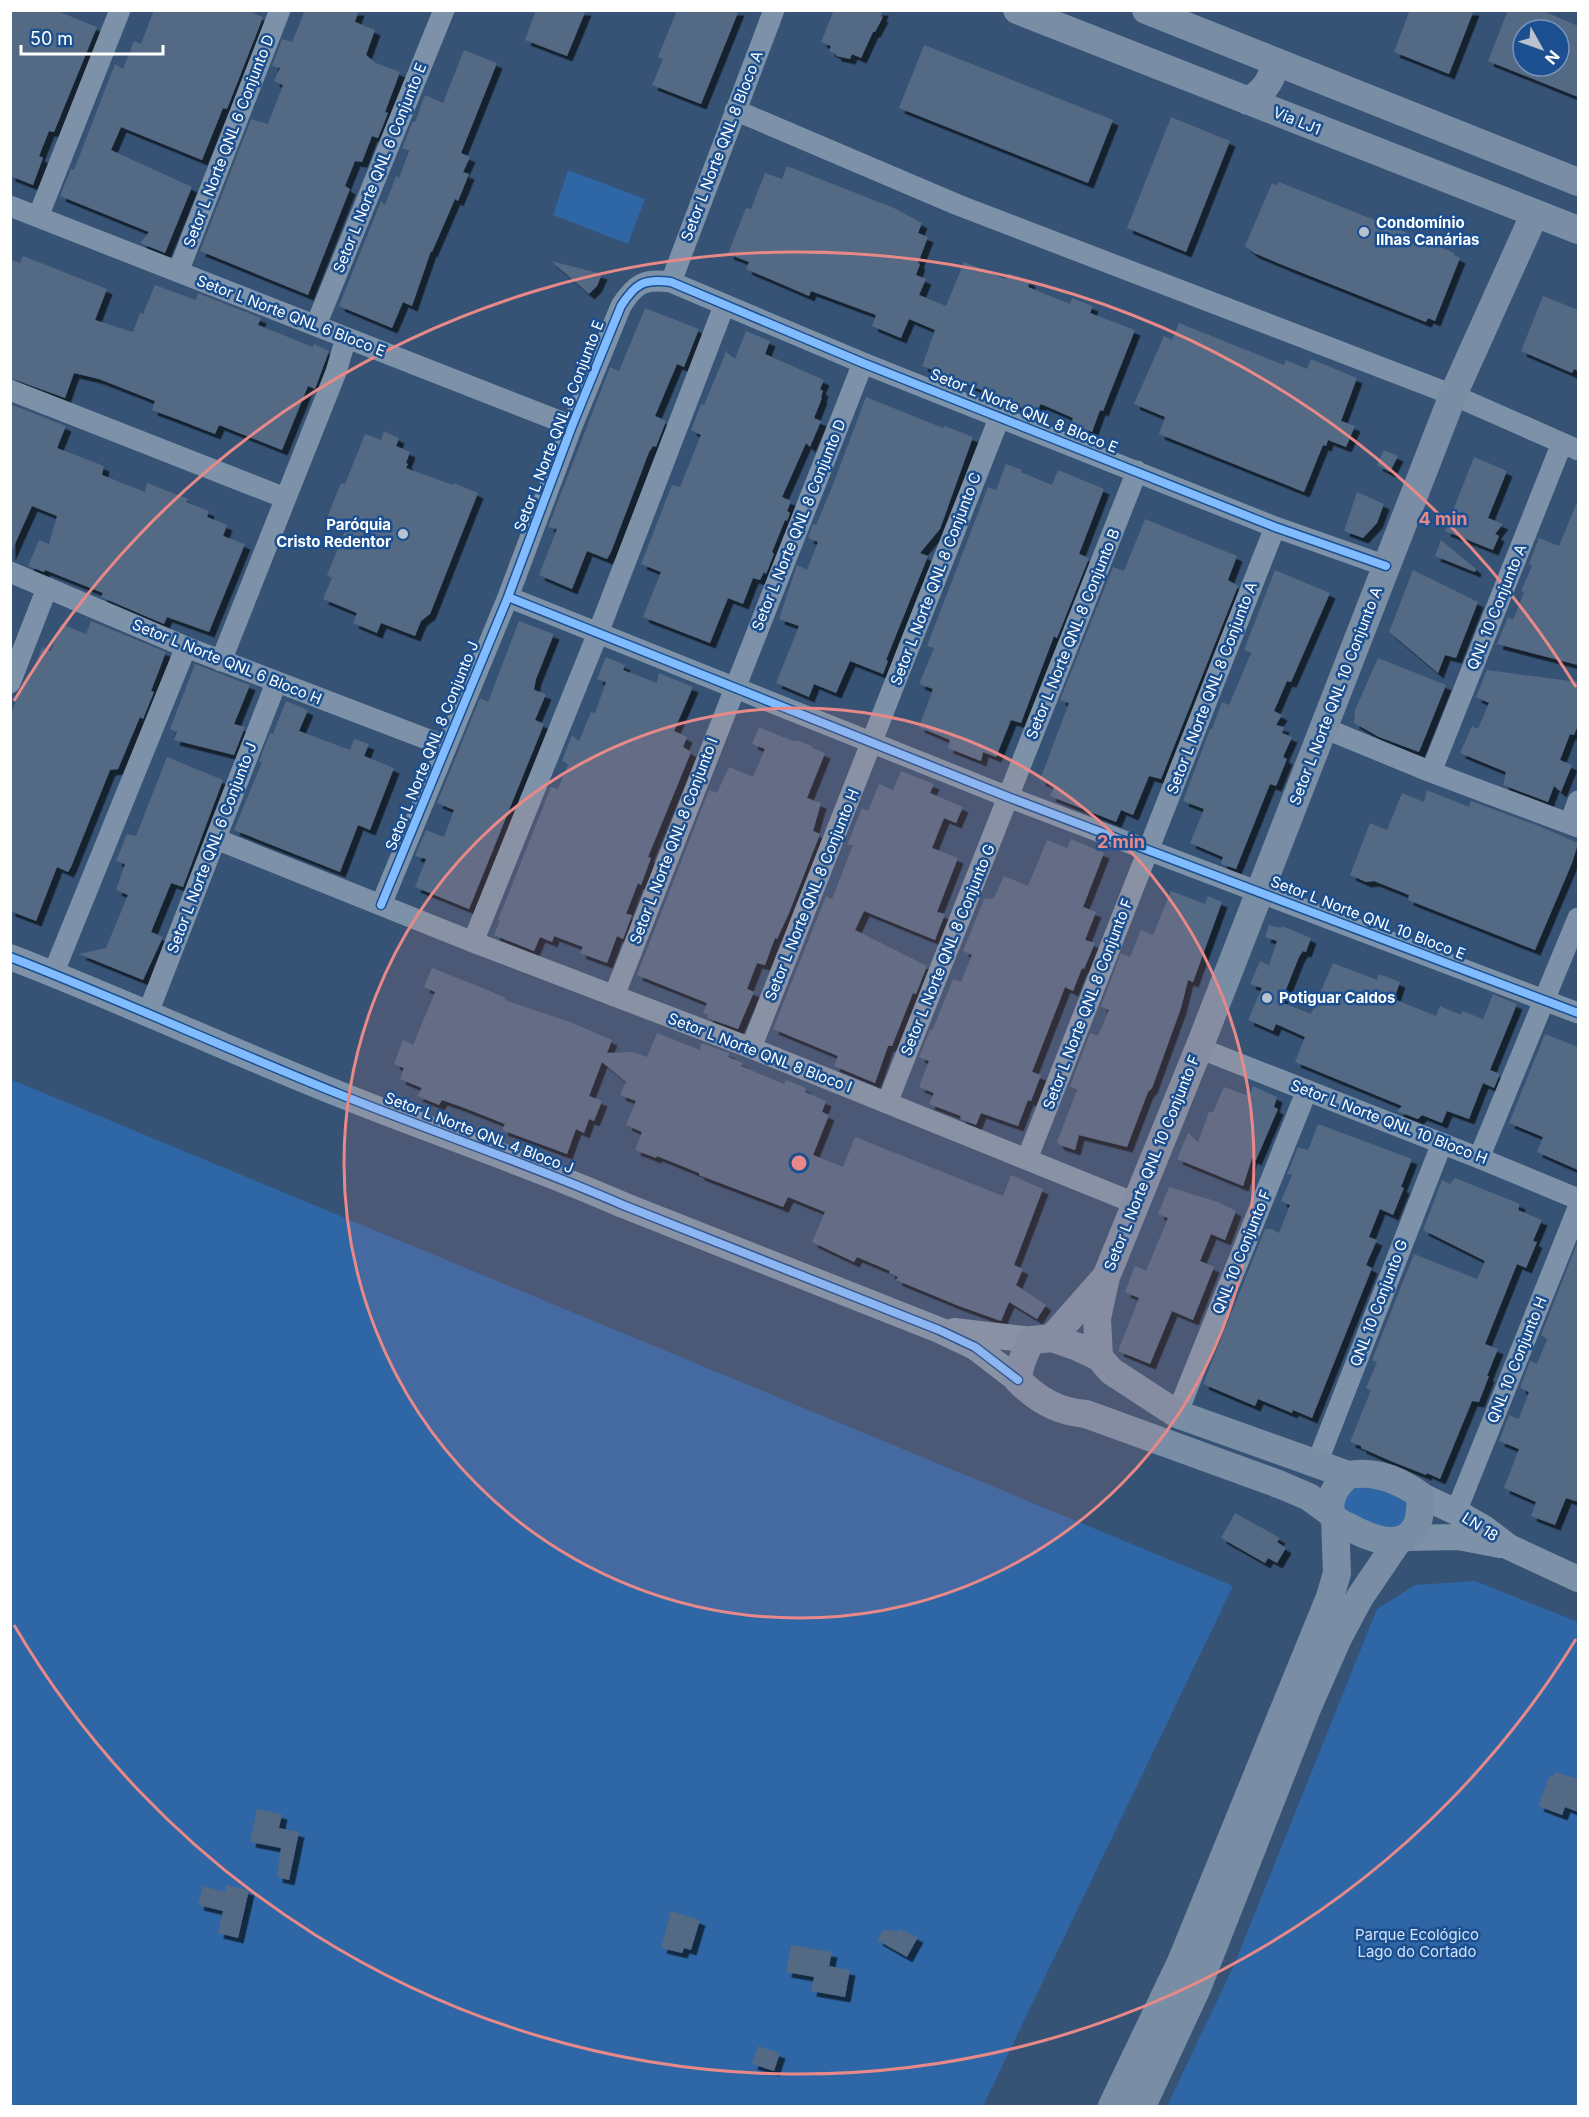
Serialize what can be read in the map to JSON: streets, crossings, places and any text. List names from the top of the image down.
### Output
{
  "streets": {
    "main road": ["Via LJ1", "Setor L Norte QNL 10 Conjunto A", "Setor L Norte QNL 10 Conjunto F"],
    "street": [
      "Setor L Norte QNL 6 Conjunto D",
      "Setor L Norte QNL 8 Bloco A",
      "Setor L Norte QNL 6 Conjunto E",
      "Setor L Norte QNL 6 Bloco E",
      "Setor L Norte QNL 8 Bloco E",
      "Setor L Norte QNL 8 Conjunto E",
      "Setor L Norte QNL 8 Conjunto D",
      "Setor L Norte QNL 8 Conjunto C",
      "QNL 10 Conjunto A",
      "Setor L Norte QNL 8 Conjunto B",
      "Setor L Norte QNL 6 Bloco H",
      "Setor L Norte QNL 8 Conjunto A",
      "Setor L Norte QNL 8 Conjunto J",
      "Setor L Norte QNL 8 Conjunto I",
      "Setor L Norte QNL 6 Conjunto J",
      "Setor L Norte QNL 8 Conjunto H",
      "Setor L Norte QNL 10 Bloco E",
      "Setor L Norte QNL 8 Conjunto G",
      "Setor L Norte QNL 8 Conjunto F",
      "Setor L Norte QNL 8 Bloco I",
      "Setor L Norte QNL 10 Bloco H",
      "Setor L Norte QNL 4 Bloco J",
      "QNL 10 Conjunto F",
      "QNL 10 Conjunto G",
      "QNL 10 Conjunto H",
      "LN 18"
    ]
  },
  "crossings": [
    ["Via LJ1", "Setor L Norte QNL 10 Conjunto A"],
    ["Setor L Norte QNL 6 Conjunto D", "Setor L Norte QNL 6 Bloco E"],
    ["Setor L Norte QNL 8 Bloco A", "Setor L Norte QNL 8 Bloco E"],
    ["Setor L Norte QNL 8 Bloco A", "Setor L Norte QNL 8 Conjunto E"],
    ["Setor L Norte QNL 6 Conjunto E", "Setor L Norte QNL 6 Bloco E"],
    ["Setor L Norte QNL 6 Bloco E", "Setor L Norte QNL 8 Conjunto E"],
    ["Setor L Norte QNL 8 Bloco E", "Setor L Norte QNL 8 Conjunto E"],
    ["Setor L Norte QNL 8 Bloco E", "Setor L Norte QNL 8 Conjunto D"],
    ["Setor L Norte QNL 8 Bloco E", "Setor L Norte QNL 8 Conjunto C"],
    ["Setor L Norte QNL 8 Bloco E", "Setor L Norte QNL 8 Conjunto B"],
    ["Setor L Norte QNL 8 Bloco E", "Setor L Norte QNL 8 Conjunto A"],
    ["Setor L Norte QNL 8 Bloco E", "Setor L Norte QNL 10 Conjunto A"],
    ["Setor L Norte QNL 8 Conjunto E", "Setor L Norte QNL 8 Conjunto J"],
    ["Setor L Norte QNL 8 Conjunto E", "Setor L Norte QNL 10 Bloco E"],
    ["Setor L Norte QNL 8 Conjunto D", "Setor L Norte QNL 8 Conjunto I"],
    ["Setor L Norte QNL 8 Conjunto D", "Setor L Norte QNL 10 Bloco E"],
    ["Setor L Norte QNL 8 Conjunto C", "Setor L Norte QNL 8 Conjunto H"],
    ["Setor L Norte QNL 8 Conjunto C", "Setor L Norte QNL 10 Bloco E"],
    ["Setor L Norte QNL 8 Conjunto B", "Setor L Norte QNL 10 Bloco E"],
    ["Setor L Norte QNL 8 Conjunto B", "Setor L Norte QNL 8 Conjunto G"],
    ["Setor L Norte QNL 6 Bloco H", "Setor L Norte QNL 8 Conjunto J"],
    ["Setor L Norte QNL 6 Bloco H", "Setor L Norte QNL 6 Conjunto J"],
    ["Setor L Norte QNL 8 Conjunto A", "Setor L Norte QNL 10 Bloco E"],
    ["Setor L Norte QNL 8 Conjunto A", "Setor L Norte QNL 8 Conjunto F"],
    ["Setor L Norte QNL 10 Conjunto A", "Setor L Norte QNL 10 Bloco E"],
    ["Setor L Norte QNL 10 Conjunto A", "Setor L Norte QNL 10 Bloco H"],
    ["Setor L Norte QNL 10 Conjunto A", "Setor L Norte QNL 10 Conjunto F"],
    ["Setor L Norte QNL 8 Conjunto J", "Setor L Norte QNL 10 Bloco E"],
    ["Setor L Norte QNL 8 Conjunto J", "Setor L Norte QNL 8 Bloco I"],
    ["Setor L Norte QNL 8 Conjunto I", "Setor L Norte QNL 10 Bloco E"],
    ["Setor L Norte QNL 8 Conjunto I", "Setor L Norte QNL 8 Bloco I"],
    ["Setor L Norte QNL 6 Conjunto J", "Setor L Norte QNL 8 Bloco I"],
    ["Setor L Norte QNL 6 Conjunto J", "Setor L Norte QNL 4 Bloco J"],
    ["Setor L Norte QNL 8 Conjunto H", "Setor L Norte QNL 10 Bloco E"],
    ["Setor L Norte QNL 8 Conjunto H", "Setor L Norte QNL 8 Bloco I"],
    ["Setor L Norte QNL 10 Bloco E", "Setor L Norte QNL 8 Conjunto G"],
    ["Setor L Norte QNL 10 Bloco E", "Setor L Norte QNL 8 Conjunto F"],
    ["Setor L Norte QNL 8 Conjunto G", "Setor L Norte QNL 8 Bloco I"],
    ["Setor L Norte QNL 8 Conjunto F", "Setor L Norte QNL 8 Bloco I"],
    ["Setor L Norte QNL 8 Bloco I", "Setor L Norte QNL 10 Conjunto F"],
    ["Setor L Norte QNL 10 Bloco H", "Setor L Norte QNL 10 Conjunto F"],
    ["Setor L Norte QNL 10 Bloco H", "QNL 10 Conjunto F"],
    ["Setor L Norte QNL 10 Bloco H", "QNL 10 Conjunto G"],
    ["QNL 10 Conjunto H", "LN 18"]
  ],
  "parks": ["Parque Ecológico Lago do Cortado"],
  "places": ["Condomínio Ilhas Canárias", "Paróquia Cristo Redentor", "Potiguar Caldos"],
  "scale_bar": "50 m",
  "north": "bottom right",
  "rings": ["4 min", "2 min"]
}
